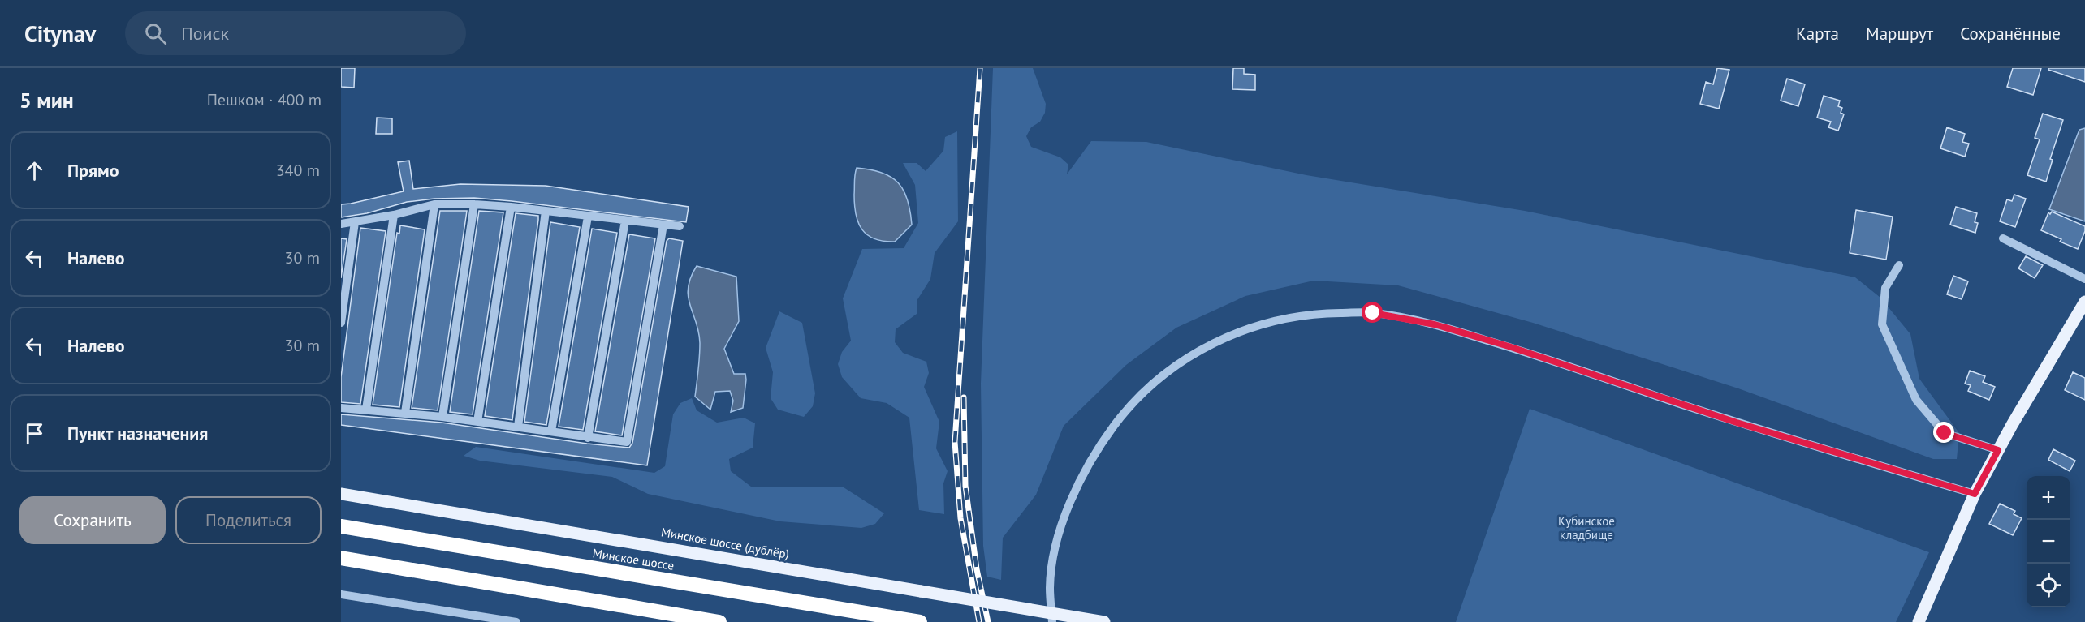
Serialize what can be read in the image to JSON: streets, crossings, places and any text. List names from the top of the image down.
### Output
{
  "streets": {
    "highway": ["Минское шоссе"],
    "main road": ["Минское шоссе (дублёр)"]
  },
  "parks": ["Кубинское кладбище"],
  "page": {
    "header": "Citynav",
    "search": "Поиск",
    "nav": ["Карта", "Маршрут", "Сохранённые"],
    "heading": ["5 мин", "Пешком · 400 m"],
    "list": [
      ["Прямо", "340 m"],
      ["Налево", "30 m"],
      ["Налево", "30 m"],
      "Пункт назначения"
    ],
    "map_buttons": ["+", "−"],
    "buttons": ["Сохранить", "Поделиться"]
  }
}
